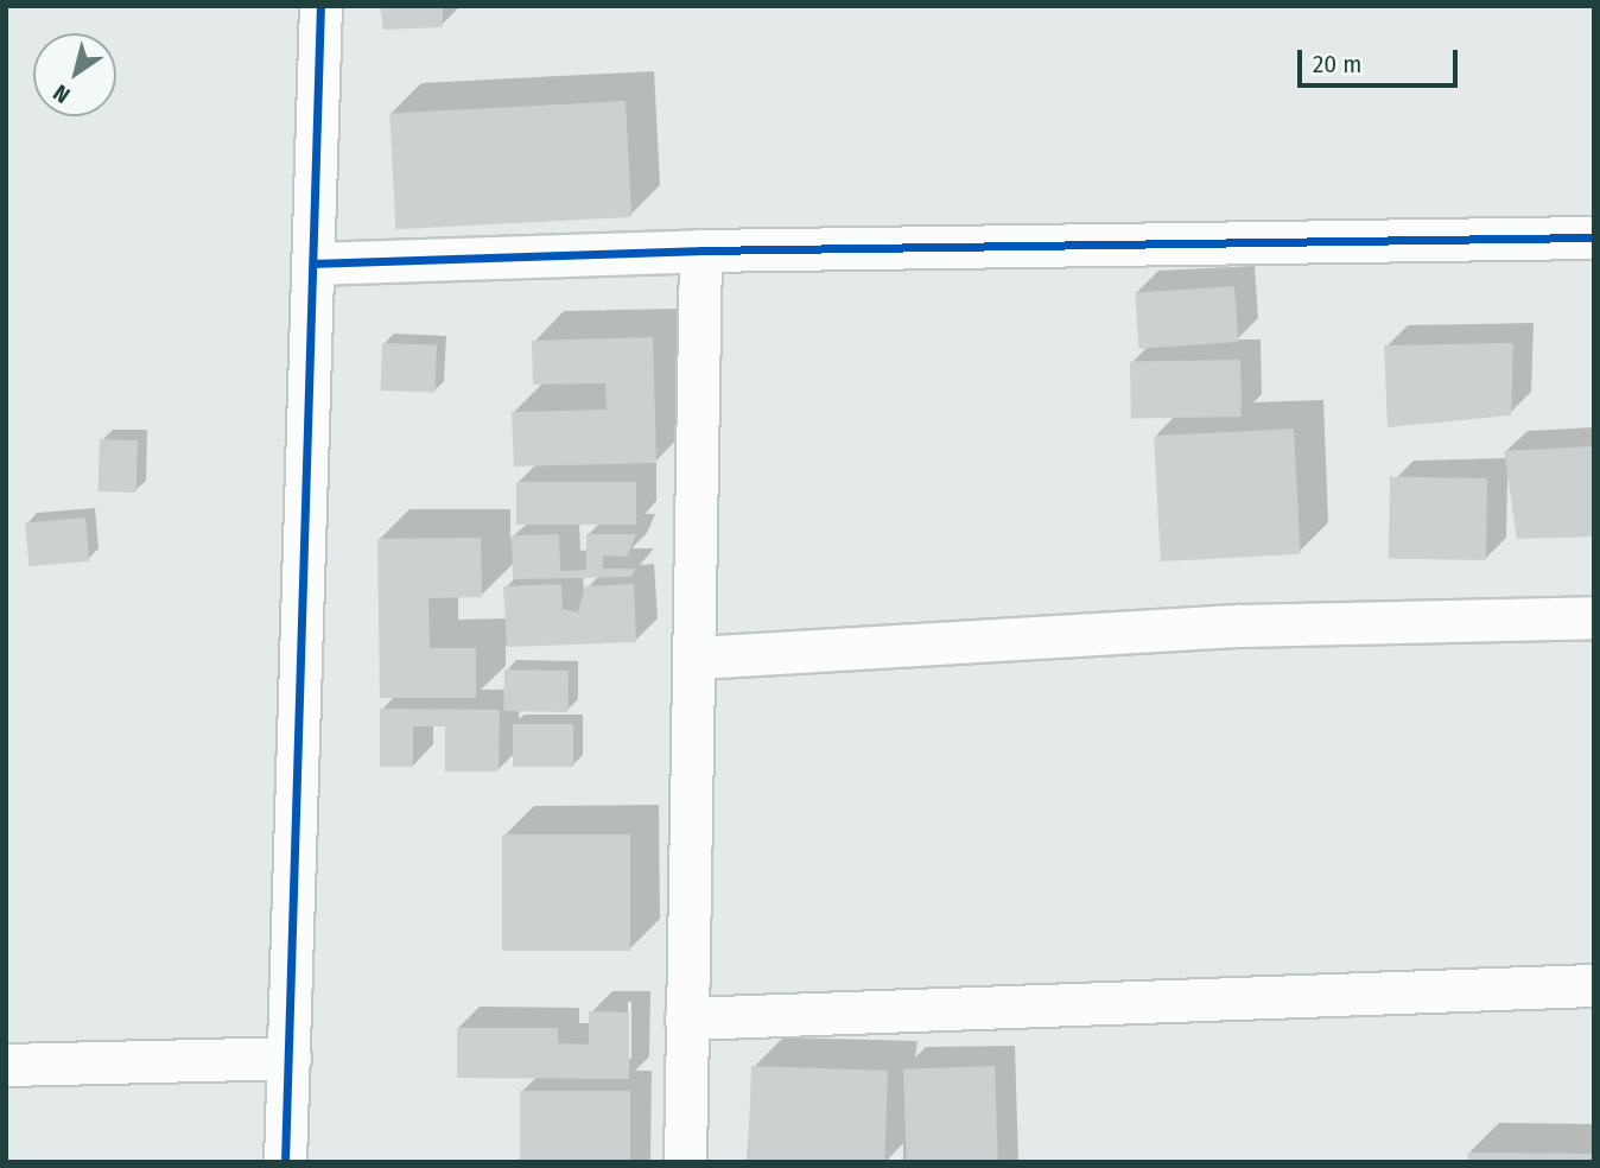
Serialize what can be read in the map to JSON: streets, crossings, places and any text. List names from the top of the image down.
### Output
{
  "scale_bar": "20 m",
  "north": "bottom left"
}
